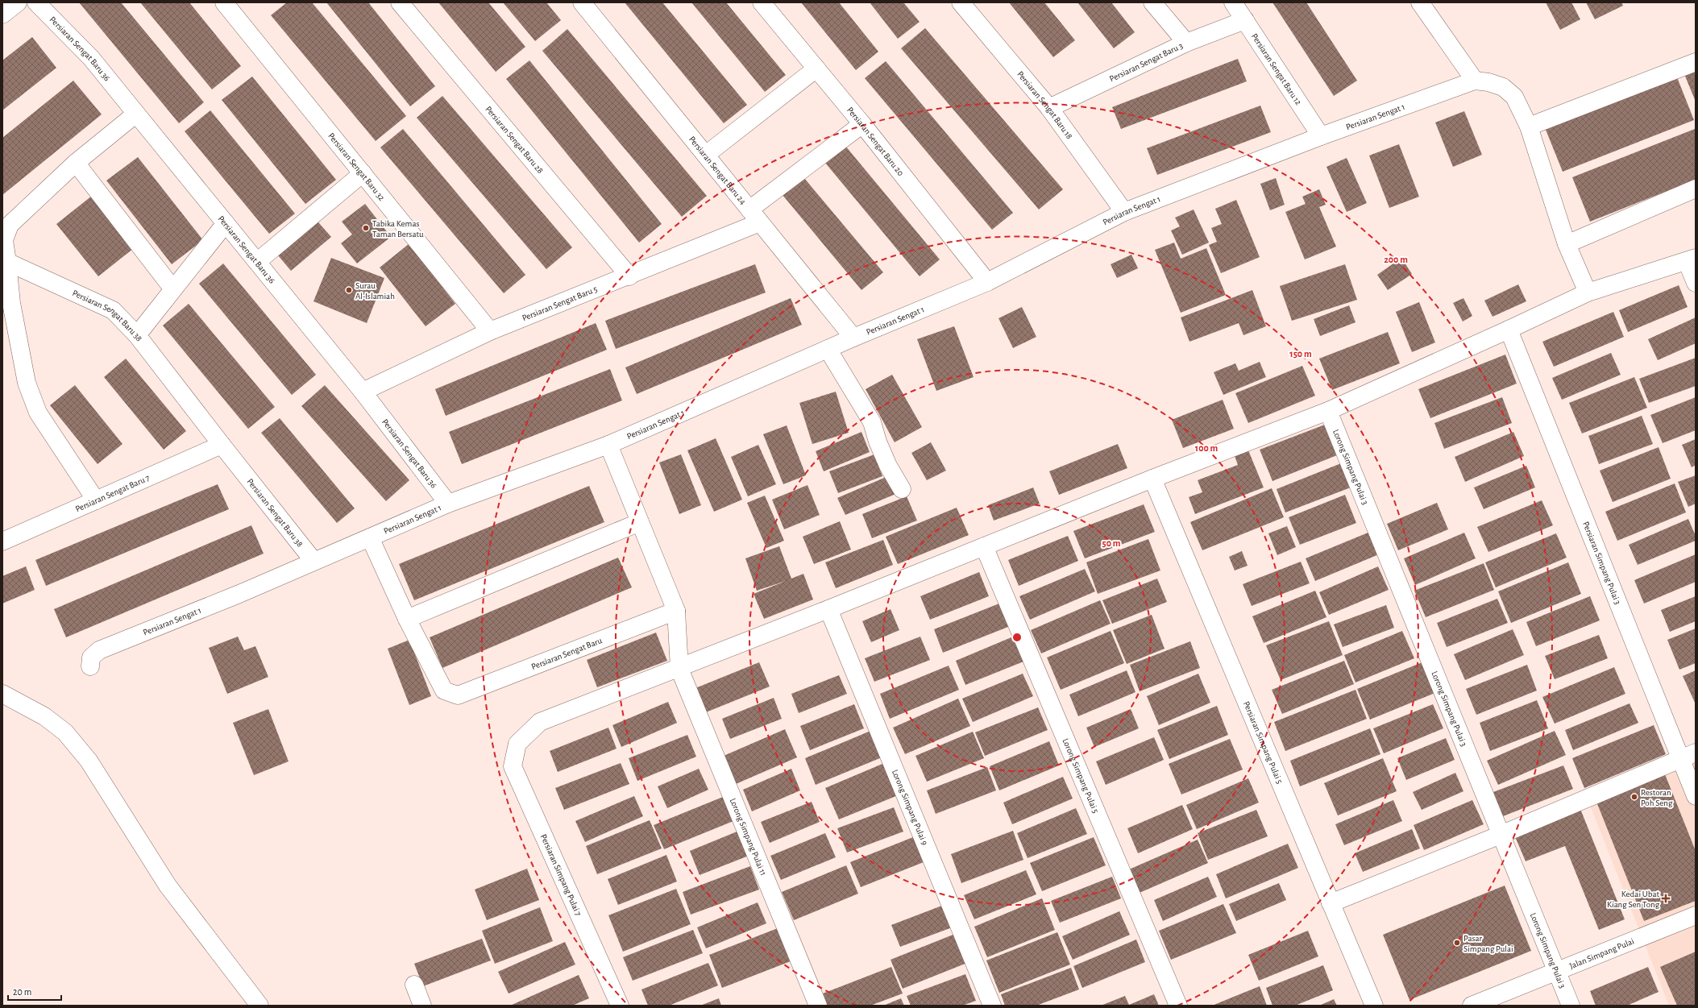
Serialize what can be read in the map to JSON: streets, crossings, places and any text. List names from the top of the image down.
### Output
{
  "streets": {
    "street": [
      "Persiaran Sengat Baru 36",
      "Persiaran Sengat Baru 3",
      "Persiaran Sengat Baru 12",
      "Persiaran Sengat Baru 18",
      "Persiaran Sengat 1",
      "Persiaran Sengat Baru 28",
      "Persiaran Sengat Baru 20",
      "Persiaran Sengat Baru 32",
      "Persiaran Sengat Baru 24",
      "Persiaran Sengat Baru 5",
      "Persiaran Sengat Baru 38",
      "Lorong Simpang Pulai 3",
      "Persiaran Sengat Baru 7",
      "Persiaran Simpang Pulai 3",
      "Persiaran Sengat Baru",
      "Persiaran Simpang Pulai 5",
      "Lorong Simpang Pulai 5",
      "Lorong Simpang Pulai 9",
      "Lorong Simpang Pulai 11",
      "Persiaran Simpang Pulai 7",
      "Jalan Simpang Pulai"
    ]
  },
  "crossings": [
    ["Persiaran Sengat Baru 36", "Persiaran Sengat 1"],
    ["Persiaran Sengat Baru 36", "Persiaran Sengat Baru 5"],
    ["Persiaran Sengat Baru 3", "Persiaran Sengat Baru 12"],
    ["Persiaran Sengat Baru 3", "Persiaran Sengat Baru 18"],
    ["Persiaran Sengat Baru 12", "Persiaran Sengat 1"],
    ["Persiaran Sengat Baru 18", "Persiaran Sengat 1"],
    ["Persiaran Sengat 1", "Persiaran Sengat Baru 20"],
    ["Persiaran Sengat 1", "Persiaran Sengat Baru 24"],
    ["Persiaran Sengat 1", "Persiaran Sengat Baru 38"],
    ["Persiaran Sengat 1", "Lorong Simpang Pulai 11"],
    ["Persiaran Sengat Baru 28", "Persiaran Sengat Baru 5"],
    ["Persiaran Sengat Baru 20", "Persiaran Sengat Baru 5"],
    ["Persiaran Sengat Baru 32", "Persiaran Sengat Baru 5"],
    ["Persiaran Sengat Baru 24", "Persiaran Sengat Baru 5"],
    ["Persiaran Sengat Baru 38", "Persiaran Sengat Baru 7"],
    ["Lorong Simpang Pulai 3", "Jalan Simpang Pulai"],
    ["Persiaran Sengat Baru", "Lorong Simpang Pulai 11"],
    ["Lorong Simpang Pulai 11", "Persiaran Simpang Pulai 7"]
  ],
  "places": {
    "other": [
      "Tabika Kemas Taman Bersatu",
      "Surau Al-Islamiah",
      "Restoran Poh Seng",
      "Pasar Simpang Pulai"
    ],
    "health": ["Kedai Ubat Kiang Sen Tong"]
  },
  "scale_bar": "20 m",
  "rings": [
    "200 m",
    "150 m",
    "100 m",
    "50 m"
  ]
}
